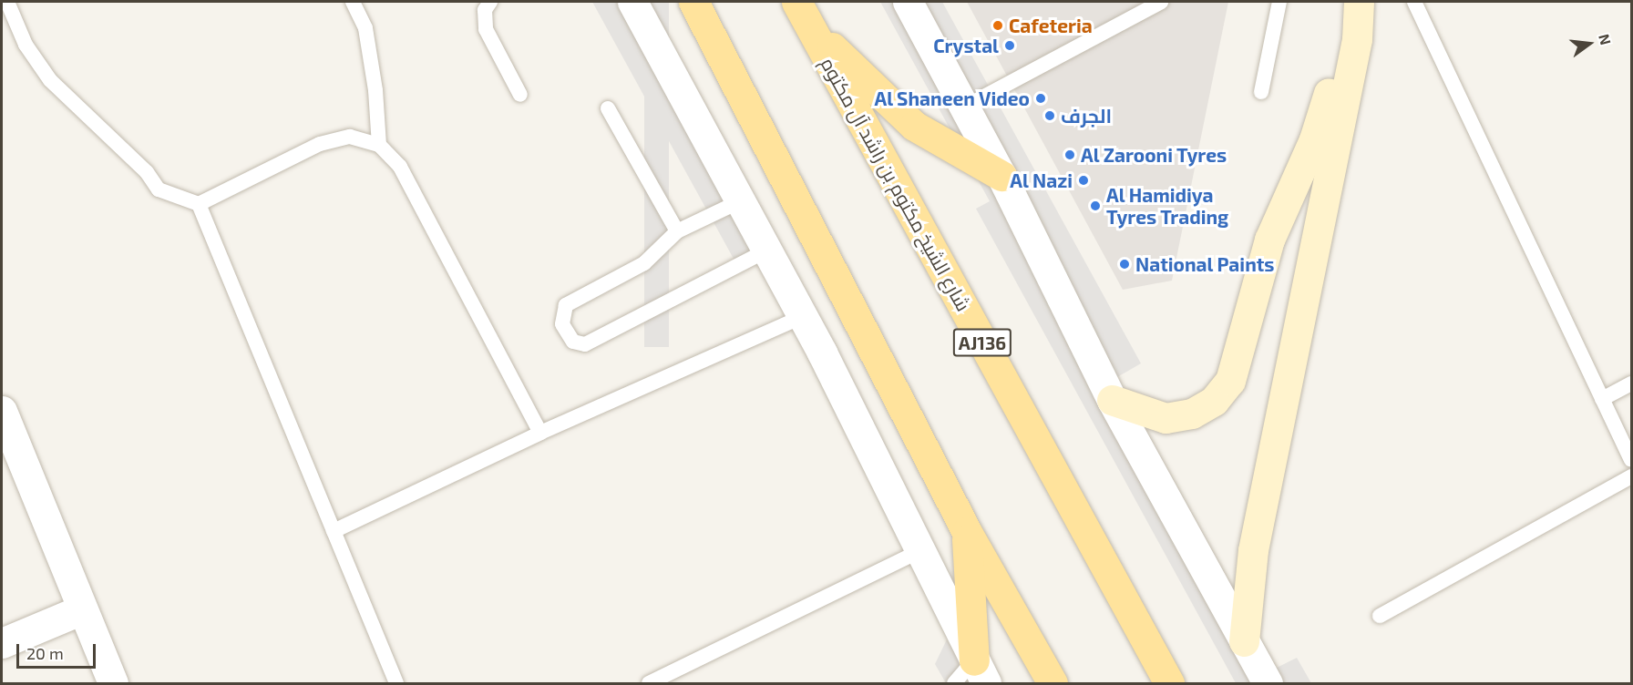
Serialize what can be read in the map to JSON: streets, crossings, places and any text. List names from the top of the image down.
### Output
{
  "streets": {
    "main road": ["شارع الشيخ مكتوم بن راشد آل مكتوم", "AJ136"]
  },
  "places": [
    "Cafeteria",
    "Crystal",
    "Al Shaneen Video",
    "الجرف",
    "Al Zarooni Tyres",
    "Al Nazi",
    "Al Hamidiya Tyres Trading",
    "National Paints"
  ],
  "scale_bar": "20 m",
  "north": "right"
}
